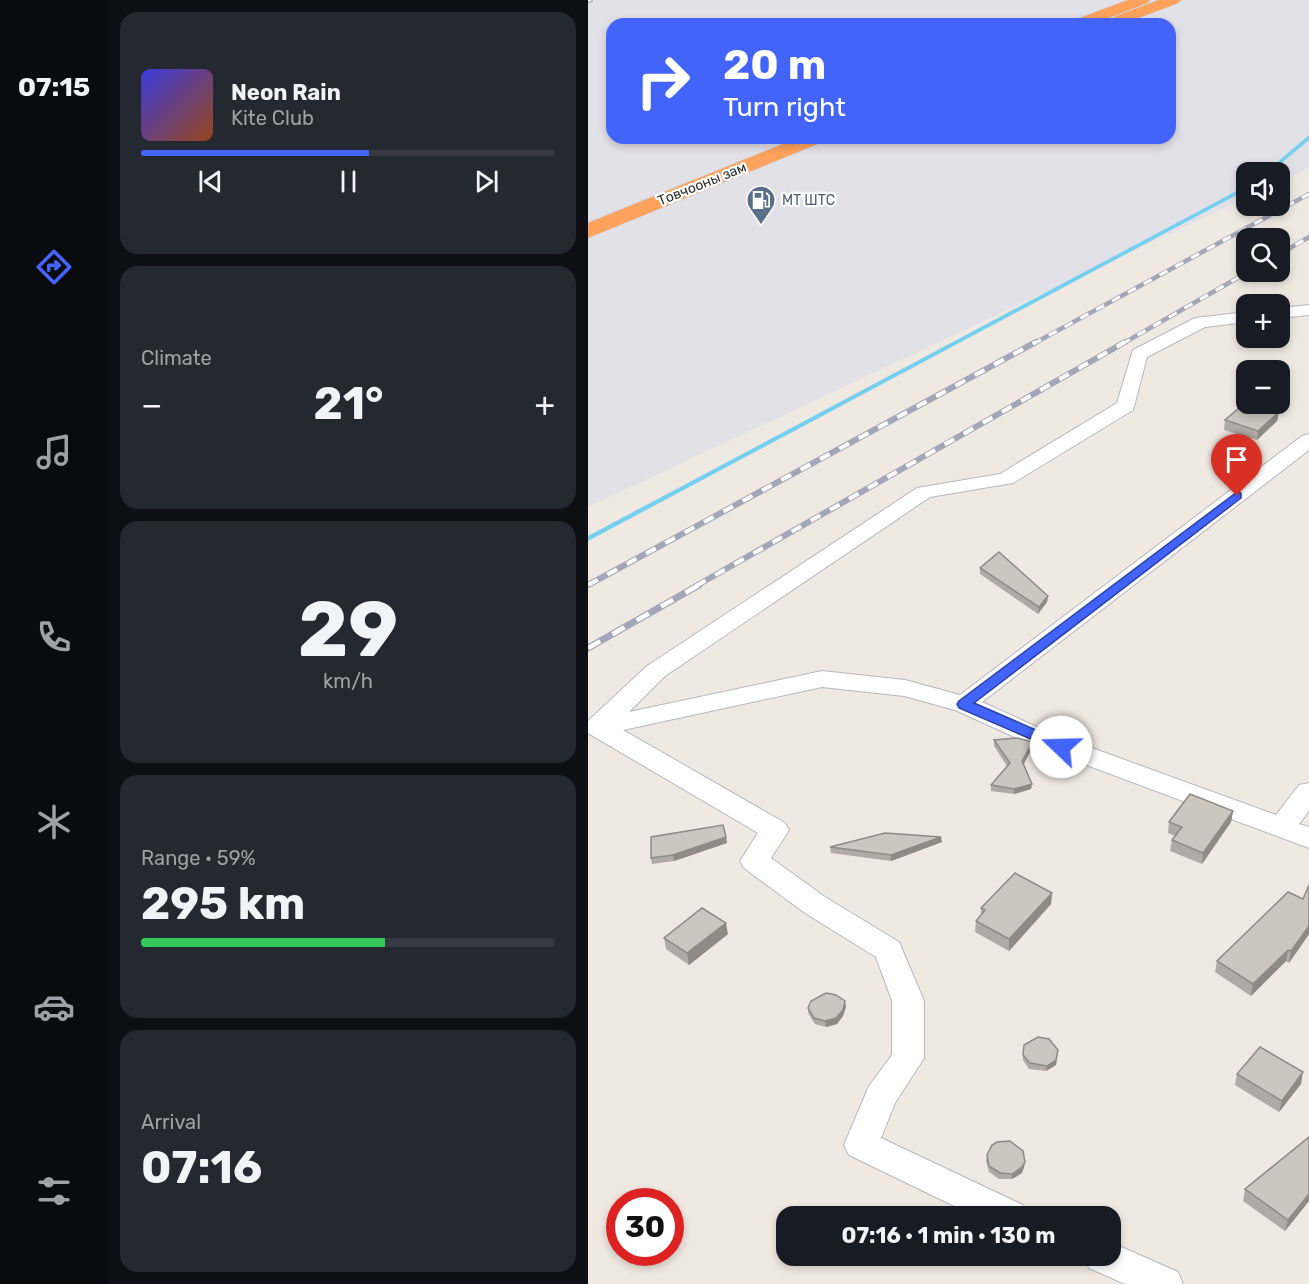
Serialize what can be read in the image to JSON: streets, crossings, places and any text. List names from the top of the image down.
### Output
{
  "streets": {
    "highway": ["Товчооны зам"]
  },
  "places": {
    "fuel station": ["MT ШТС"]
  },
  "page": {
    "tabs": "07:15",
    "turn": ["20 m", "Turn right"],
    "song": ["Neon Rain", "Kite Club"],
    "map_buttons": ["+", "−"],
    "tile": [
      "Climate",
      ["29", "km/h"],
      ["Range · 59%", "295 km"],
      ["Arrival", "07:16"]
    ],
    "heat": ["−", "21°", "+"],
    "limit": "30",
    "trip": "07:16 · 1 min · 130 m"
  }
}
